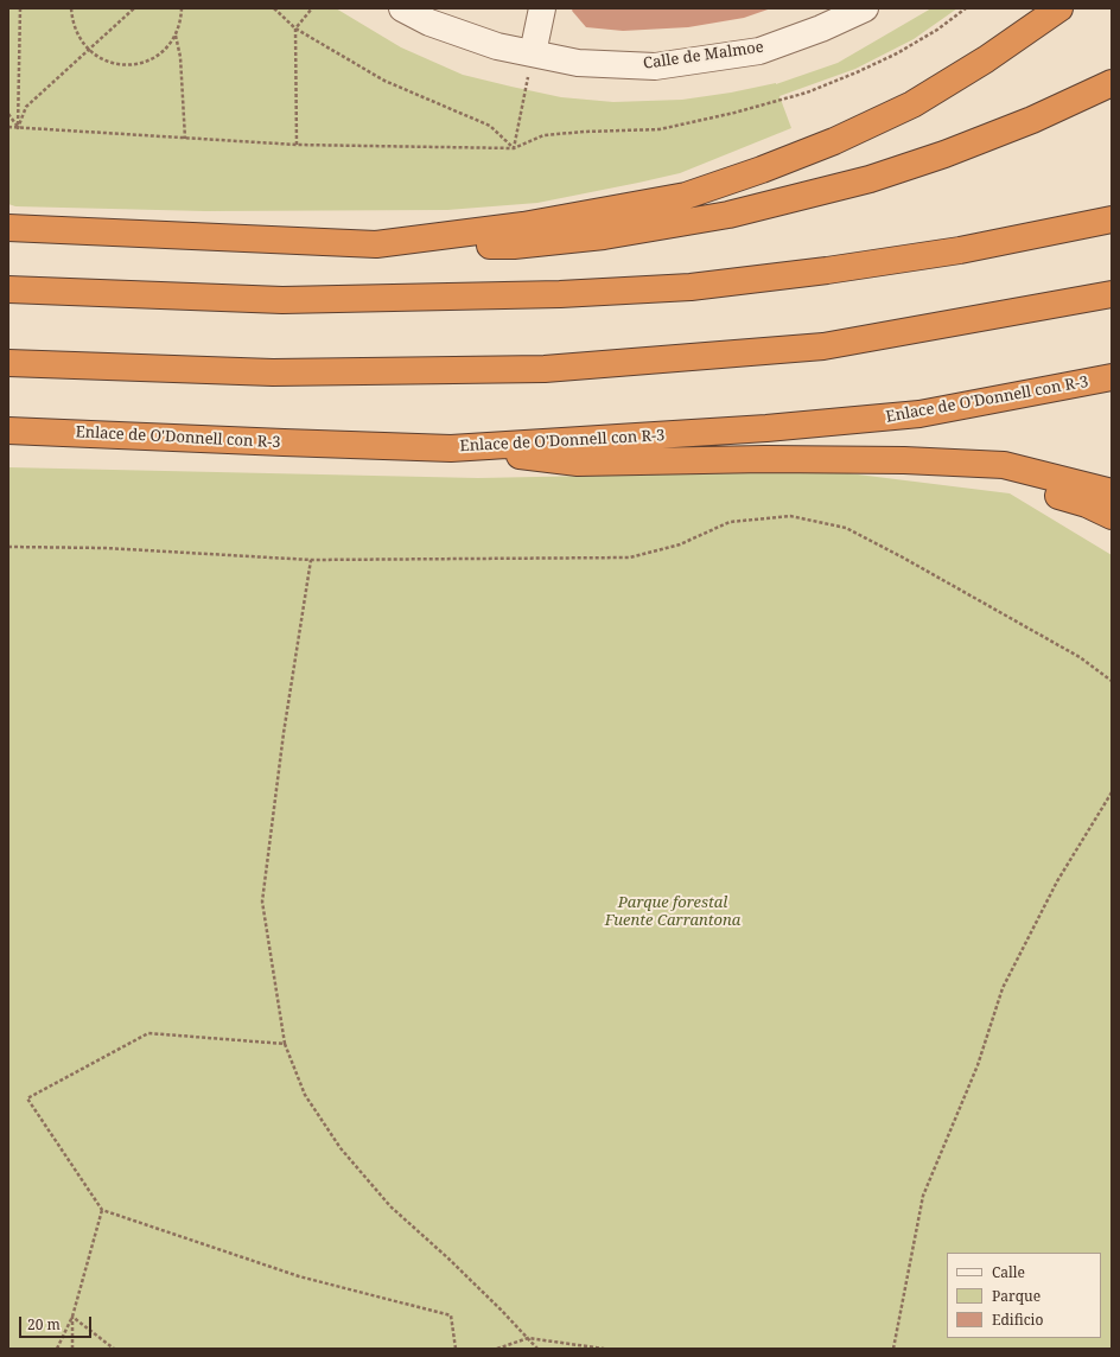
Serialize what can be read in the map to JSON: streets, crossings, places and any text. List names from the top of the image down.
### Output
{
  "streets": {
    "highway": ["Enlace de O'Donnell con R-3"],
    "street": ["Calle de Malmoe"]
  },
  "parks": ["Parque forestal Fuente Carrantona"],
  "legend": ["Calle", "Parque", "Edificio"],
  "scale_bar": "20 m"
}
